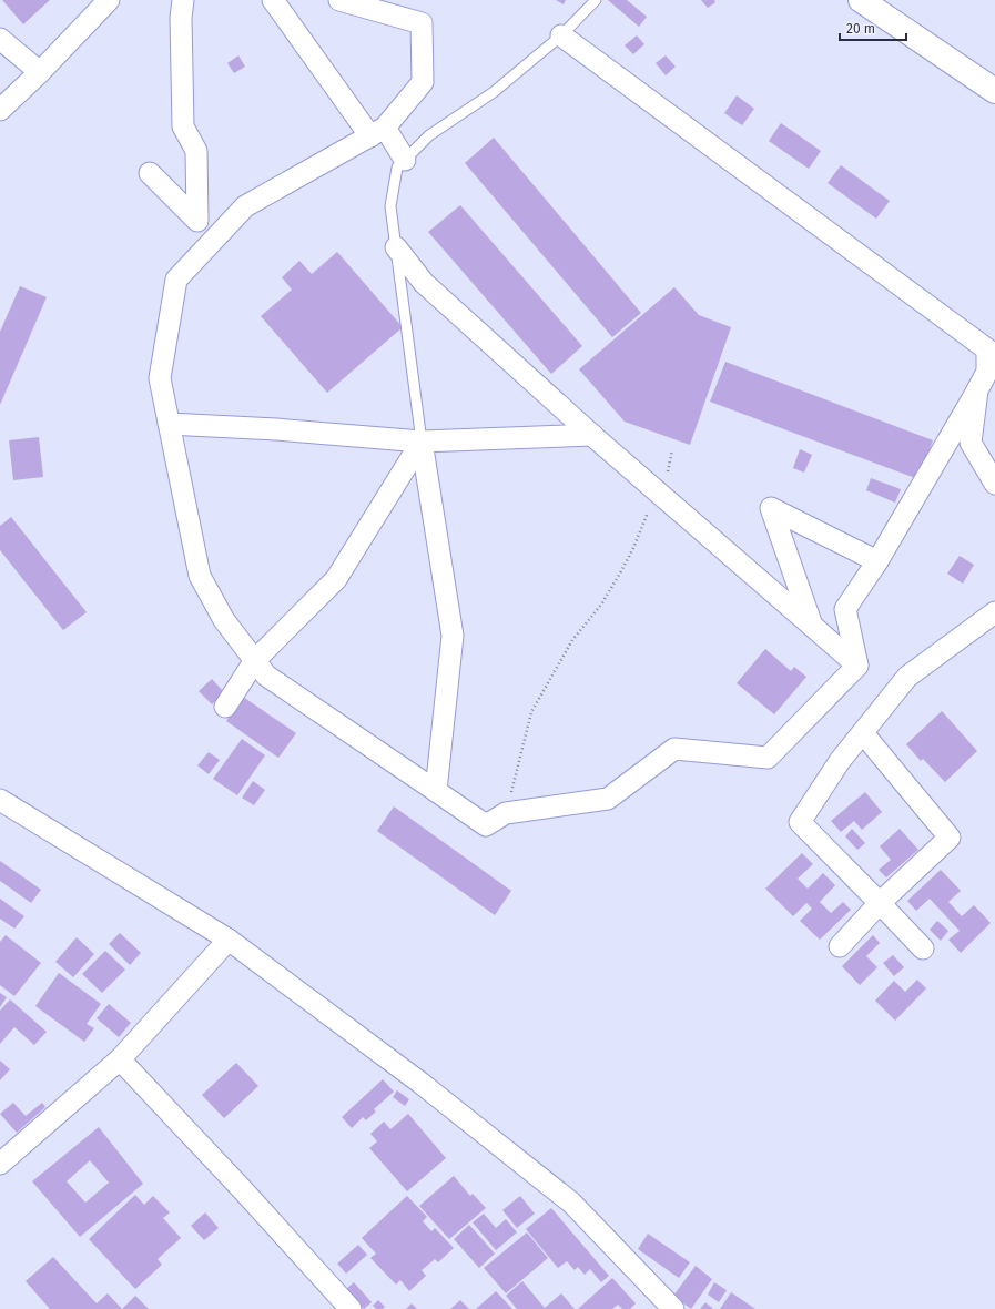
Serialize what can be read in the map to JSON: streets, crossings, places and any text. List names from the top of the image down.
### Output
{
  "scale_bar": "20 m"
}
